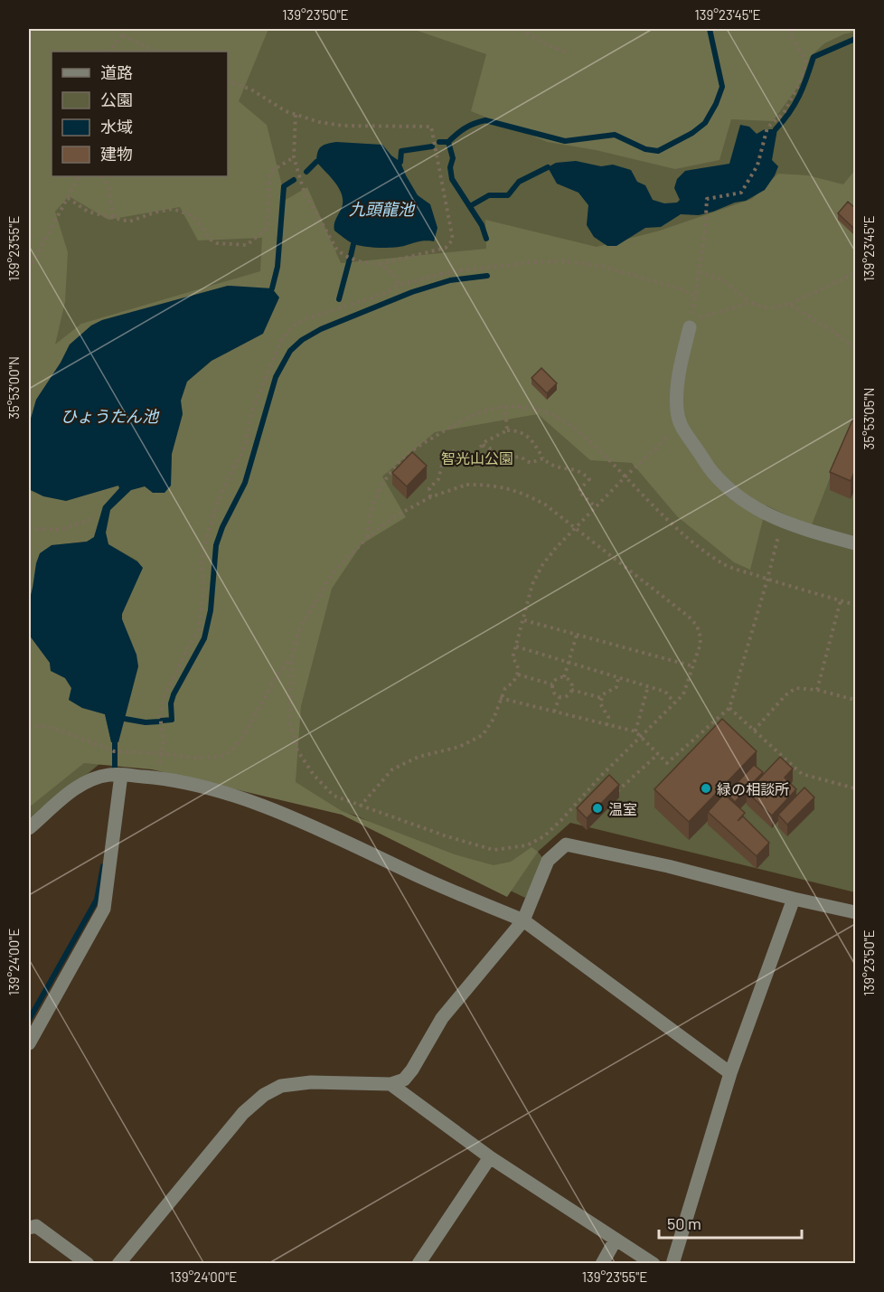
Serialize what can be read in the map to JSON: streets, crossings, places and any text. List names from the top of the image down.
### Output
{
  "water": ["九頭龍池", "ひょうたん池"],
  "parks": ["智光山公園"],
  "places": ["緑の相談所", "温室"],
  "legend": [
    "道路",
    "公園",
    "水域",
    "建物"
  ],
  "scale_bar": "50 m",
  "coordinates": [
    "139°23'50\"E",
    "139°23'45\"E",
    "139°23'55\"E",
    "35°53'00\"N",
    "35°53'05\"N",
    "139°24'00\"E"
  ]
}
